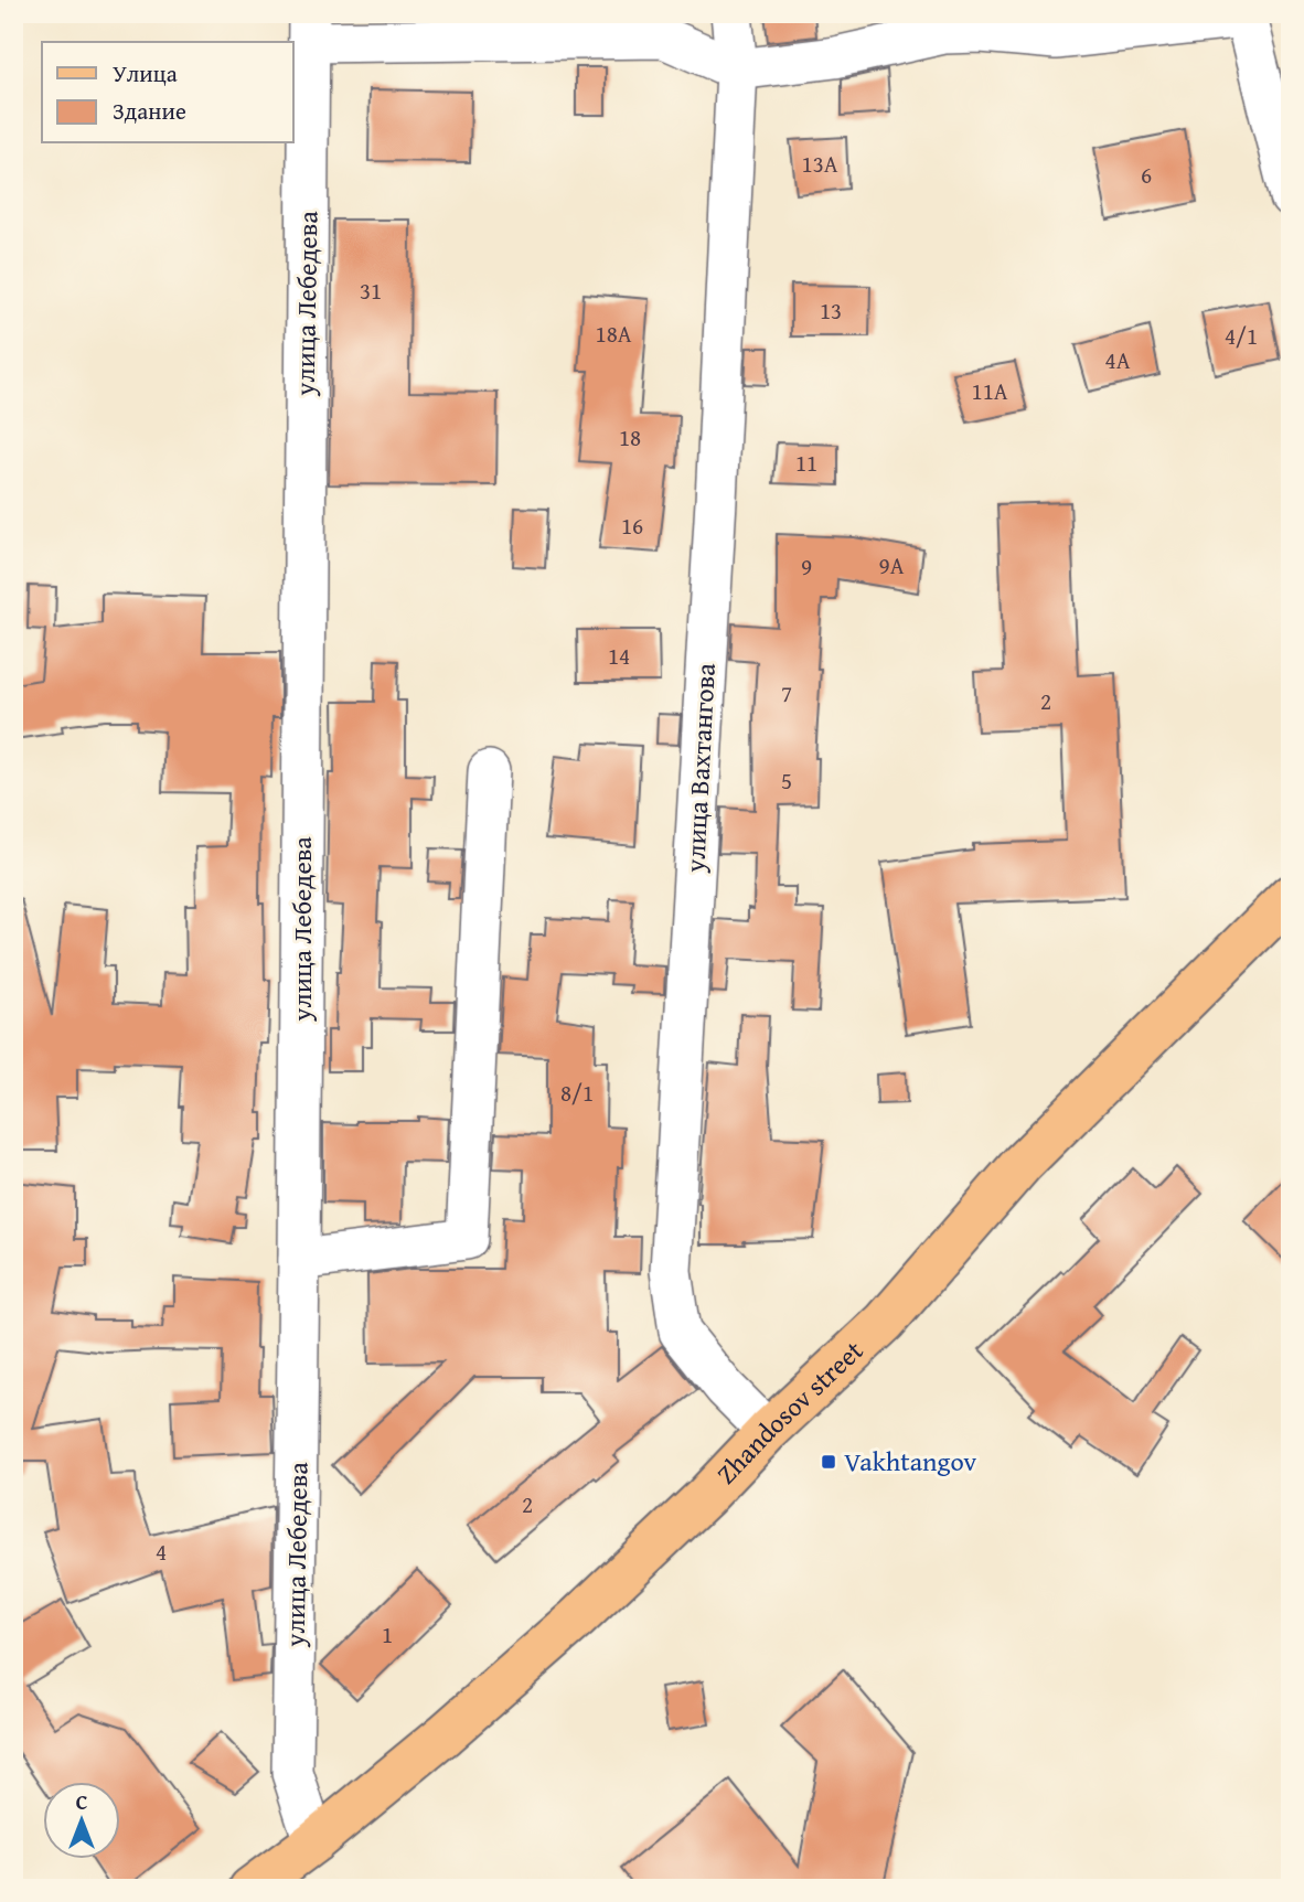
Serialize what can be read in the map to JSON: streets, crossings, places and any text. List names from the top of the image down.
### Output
{
  "streets": {
    "main road": ["Zhandosov street"],
    "street": ["улица Лебедева", "улица Вахтангова"]
  },
  "crossings": [
    ["улица Лебедева", "Zhandosov street"],
    ["улица Вахтангова", "Zhandosov street"]
  ],
  "places": {
    "transit": ["Vakhtangov"]
  },
  "house_numbers": [
    "13А",
    "6",
    "31",
    "13",
    "18А",
    "4/1",
    "4А",
    "11А",
    "18",
    "11",
    "16",
    "9А",
    "9",
    "14",
    "7",
    "2",
    "5",
    "8/1",
    "2",
    "4",
    "1"
  ],
  "legend": ["Улица", "Здание"],
  "north": "top"
}
